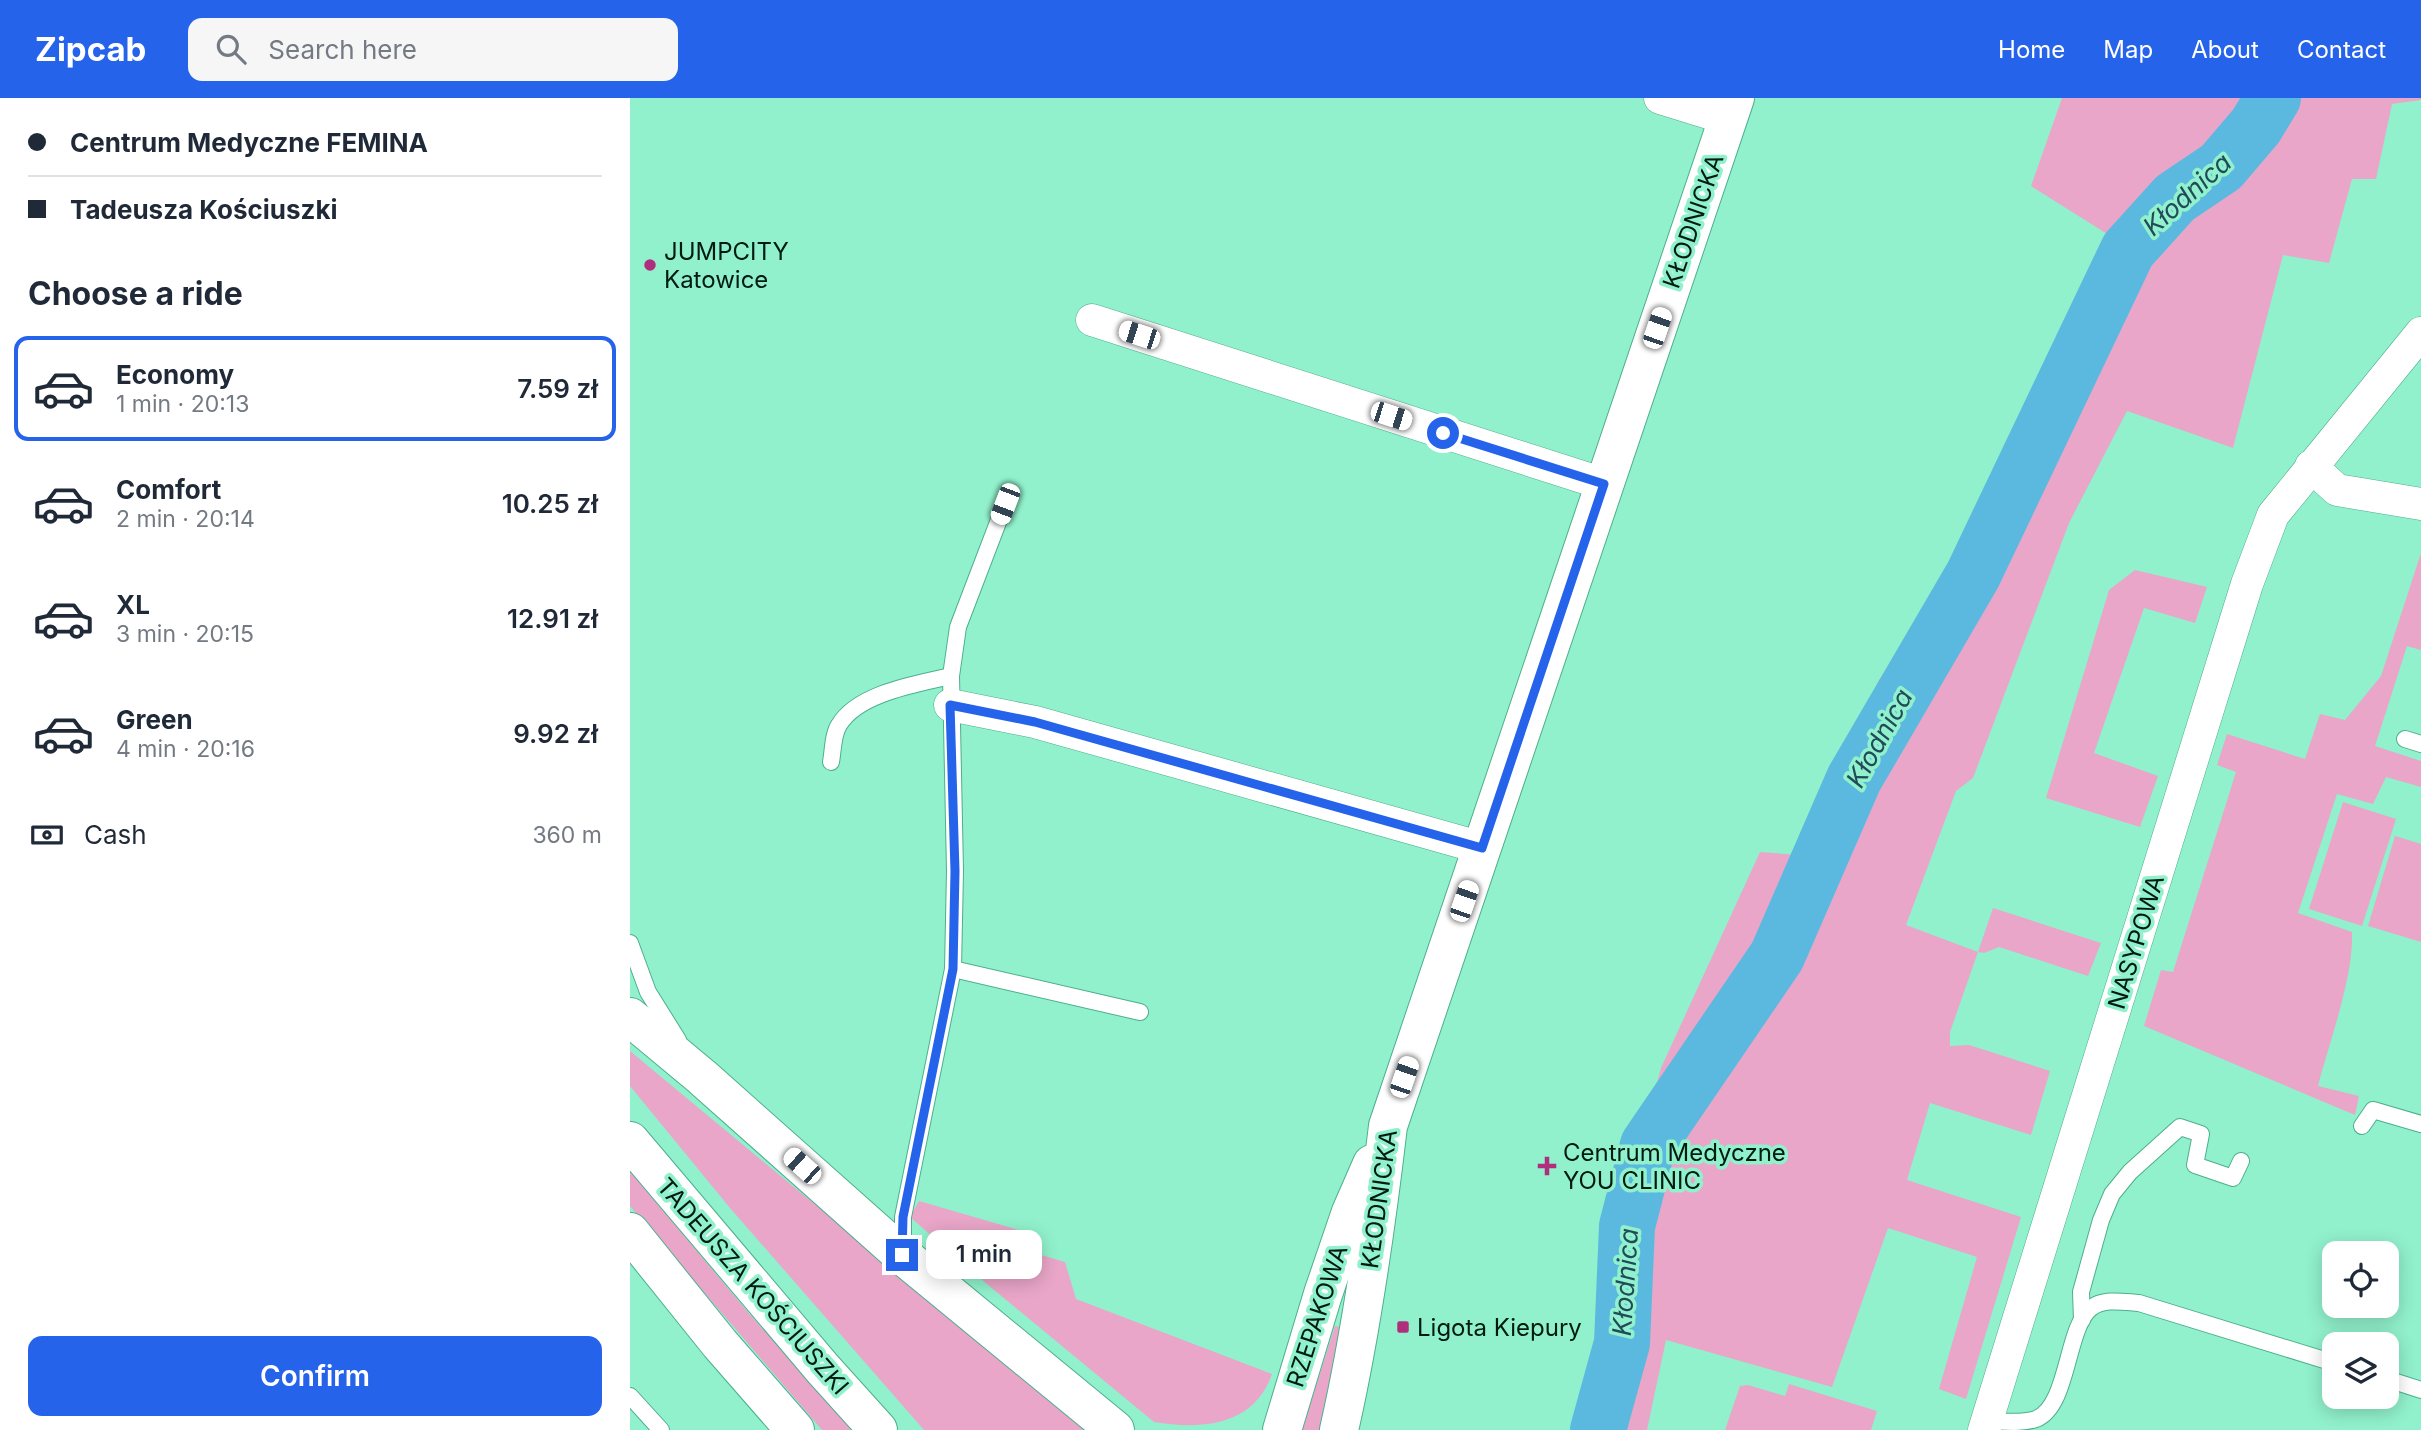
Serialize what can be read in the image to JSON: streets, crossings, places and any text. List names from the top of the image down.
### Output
{
  "streets": {
    "street": [
      "KŁODNICKA",
      "NASYPOWA",
      "TADEUSZA KOŚCIUSZKI",
      "RZEPAKOWA"
    ]
  },
  "crossings": [
    ["KŁODNICKA", "RZEPAKOWA"]
  ],
  "water": ["Kłodnica"],
  "places": {
    "other": ["JUMPCITY Katowice"],
    "health": ["Centrum Medyczne YOU CLINIC"],
    "transit": ["Ligota Kiepury"]
  },
  "page": {
    "header": "Zipcab",
    "search": "Search here",
    "nav": [
      "Home",
      "Map",
      "About",
      "Contact"
    ],
    "banner": ["Centrum Medyczne FEMINA", "Tadeusza Kościuszki"],
    "heading": "Choose a ride",
    "list": [
      {
        "name": "Economy",
        "note": "1 min · 20:13",
        "value": "7.59 zł"
      },
      {
        "name": "Comfort",
        "note": "2 min · 20:14",
        "value": "10.25 zł"
      },
      {
        "name": "XL",
        "note": "3 min · 20:15",
        "value": "12.91 zł"
      },
      {
        "name": "Green",
        "note": "4 min · 20:16",
        "value": "9.92 zł"
      }
    ],
    "pay": ["Cash", "360 m"],
    "bubble": "1 min",
    "buttons": "Confirm"
  }
}
